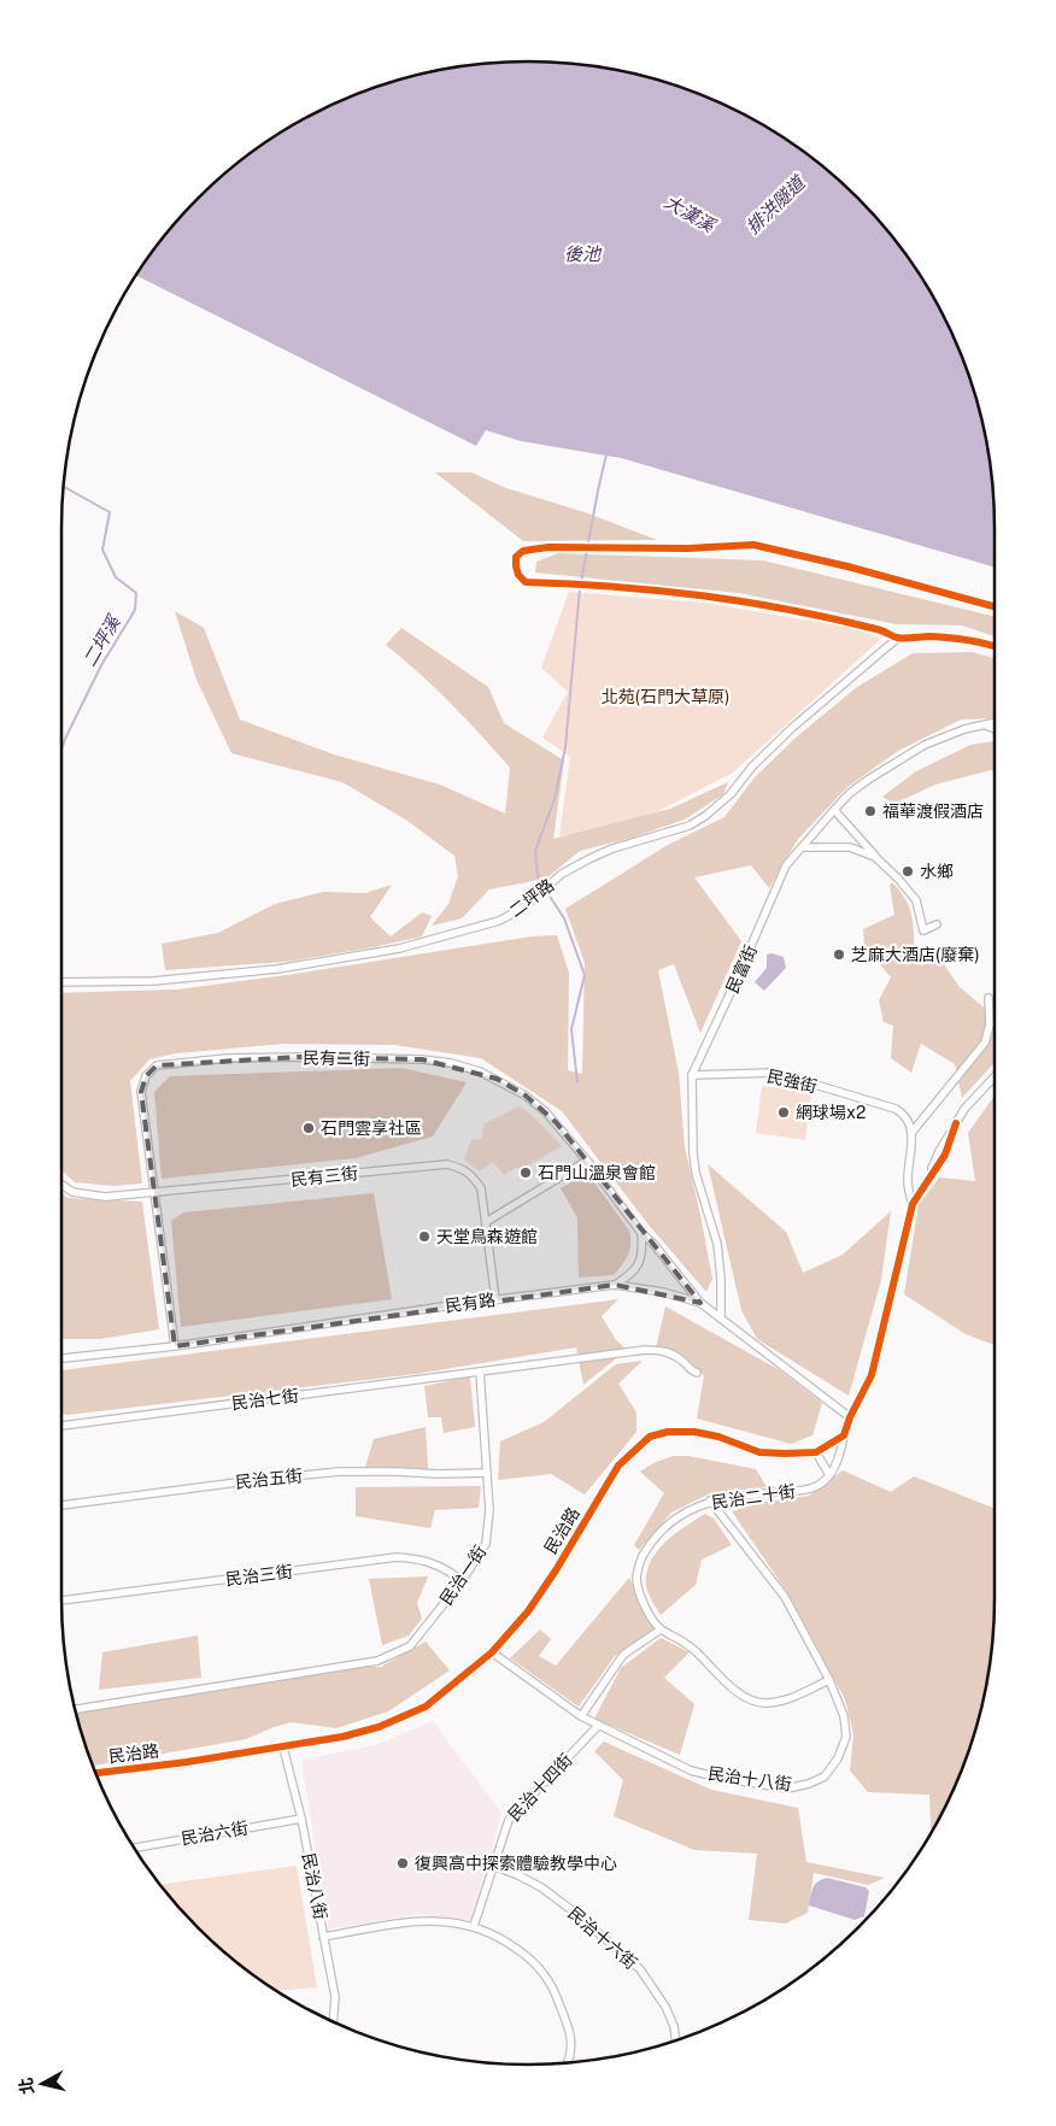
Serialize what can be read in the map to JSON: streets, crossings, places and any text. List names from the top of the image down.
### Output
{
  "streets": {
    "street": [
      "二坪路",
      "民富街",
      "民有二街",
      "民強街",
      "民有三街",
      "民有路",
      "民治七街",
      "民治五街",
      "民治二十街",
      "民治路",
      "民治三街",
      "民治一街",
      "民治十八街",
      "民治十四街",
      "民治六街",
      "民治八街",
      "民治十六街"
    ]
  },
  "crossings": [
    ["民富街", "民強街"],
    ["民富街", "民有路"],
    ["民有二街", "民有三街"],
    ["民有二街", "民有路"],
    ["民有三街", "民有路"],
    ["民治七街", "民治一街"],
    ["民治五街", "民治一街"],
    ["民治二十街", "民治十八街"],
    ["民治路", "民治十八街"],
    ["民治路", "民治八街"],
    ["民治三街", "民治一街"],
    ["民治十八街", "民治十四街"],
    ["民治十四街", "民治十六街"],
    ["民治六街", "民治八街"]
  ],
  "water": [
    "排洪隧道",
    "大漢溪",
    "後池",
    "二坪溪"
  ],
  "parks": ["北苑(石門大草原)"],
  "places": [
    "福華渡假酒店",
    "水鄉",
    "芝麻大酒店(廢棄)",
    "網球場x2",
    "石門雲享社區",
    "石門山溫泉會館",
    "天堂鳥森遊館",
    "復興高中探索體驗教學中心"
  ],
  "north": "left"
}
